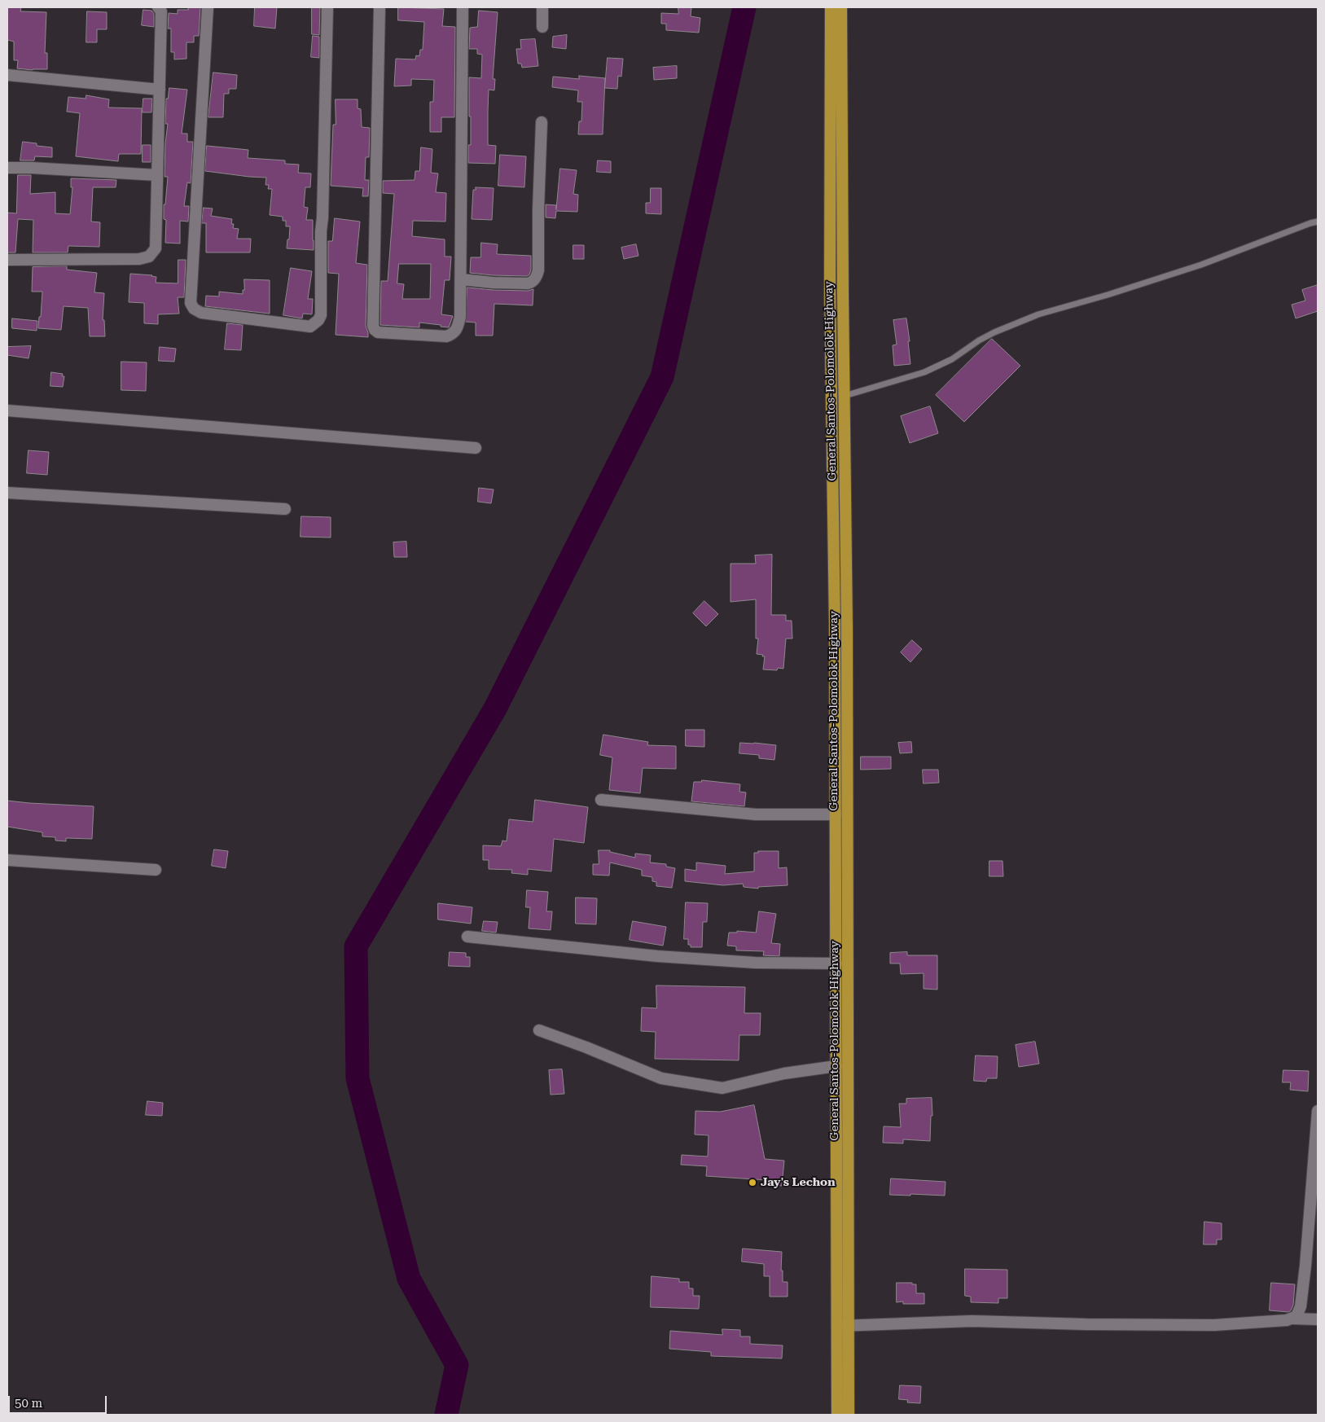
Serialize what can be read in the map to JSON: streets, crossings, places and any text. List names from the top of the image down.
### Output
{
  "streets": {
    "highway": ["General Santos-Polomolok Highway"]
  },
  "places": ["Jay's Lechon"],
  "scale_bar": "50 m"
}
